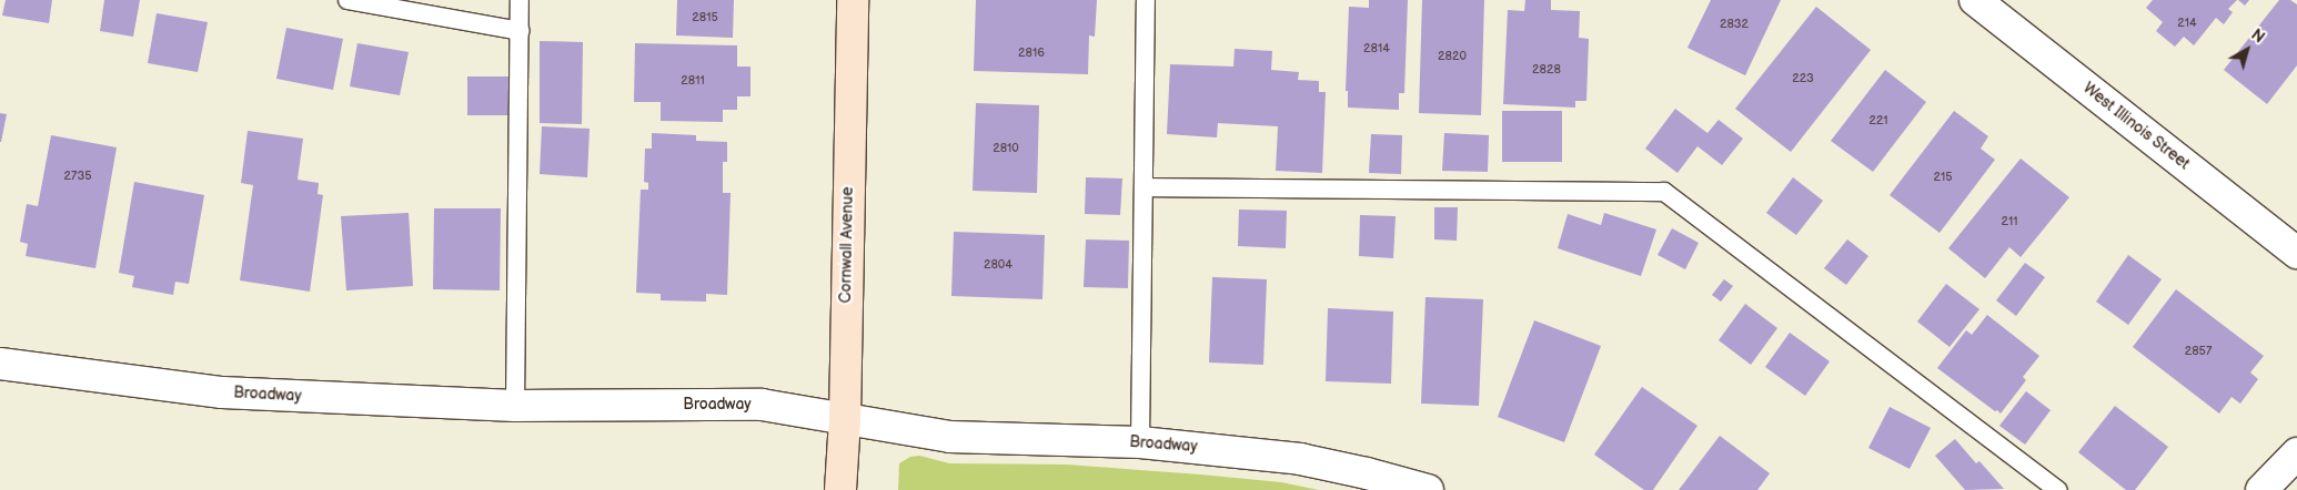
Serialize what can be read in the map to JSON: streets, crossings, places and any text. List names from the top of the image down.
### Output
{
  "streets": {
    "main road": ["Cornwall Avenue"],
    "street": ["West Illinois Street", "Broadway"]
  },
  "crossings": [
    ["Cornwall Avenue", "Broadway"]
  ],
  "house_numbers": [
    "2815",
    "214",
    "2832",
    "2814",
    "2816",
    "2820",
    "2828",
    "223",
    "2811",
    "221",
    "2810",
    "2735",
    "215",
    "211",
    "2804",
    "2857"
  ],
  "north": "top right"
}
